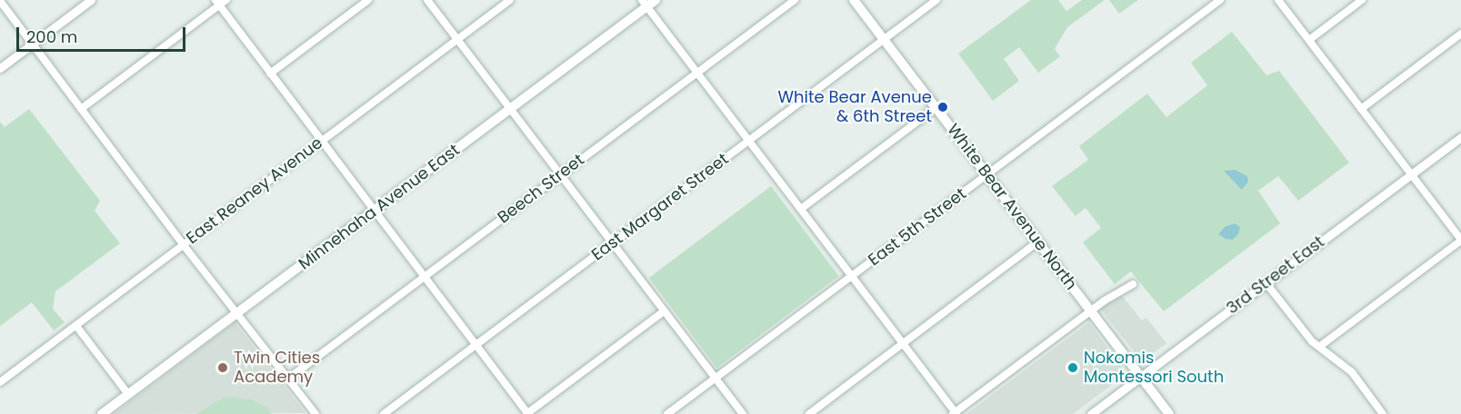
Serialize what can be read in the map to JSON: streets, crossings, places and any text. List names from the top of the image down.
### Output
{
  "streets": {
    "main road": ["Minnehaha Avenue East", "White Bear Avenue North"],
    "street": [
      "Beech Street",
      "East Reaney Avenue",
      "East Margaret Street",
      "East 5th Street",
      "3rd Street East"
    ]
  },
  "crossings": [
    ["East Margaret Street", "White Bear Avenue North"],
    ["White Bear Avenue North", "East 5th Street"],
    ["White Bear Avenue North", "3rd Street East"]
  ],
  "places": ["White Bear Avenue & 6th Street", "Twin Cities Academy", "Nokomis Montessori South"],
  "scale_bar": "200 m"
}
